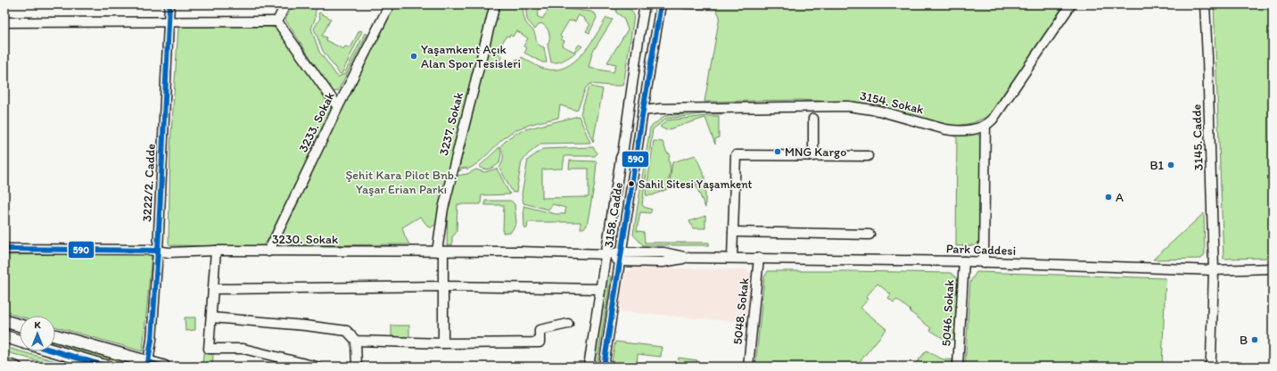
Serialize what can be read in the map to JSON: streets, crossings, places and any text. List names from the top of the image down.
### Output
{
  "streets": {
    "street": [
      "3154. Sokak",
      "3233. Sokak",
      "3237. Sokak",
      "3145. Cadde",
      "3222/2. Cadde",
      "3158. Cadde",
      "3230. Sokak",
      "Park Caddesi",
      "5048. Sokak",
      "5046. Sokak"
    ]
  },
  "crossings": [
    ["3154. Sokak", "3158. Cadde"],
    ["3233. Sokak", "3230. Sokak"],
    ["3237. Sokak", "3230. Sokak"],
    ["3145. Cadde", "Park Caddesi"],
    ["3222/2. Cadde", "3230. Sokak"],
    ["3158. Cadde", "3230. Sokak"],
    ["3158. Cadde", "Park Caddesi"],
    ["3230. Sokak", "Park Caddesi"],
    ["Park Caddesi", "5048. Sokak"],
    ["Park Caddesi", "5046. Sokak"]
  ],
  "parks": ["Şehit Kara Pilot Bnb. Yaşar Erian Parkı"],
  "places": [
    "Yaşamkent Açık Alan Spor Tesisleri",
    "MNG Kargo",
    "B1",
    "Sahil Sitesi Yaşamkent",
    "A",
    "B"
  ],
  "lines": ["transit line 590"],
  "north": "top"
}
